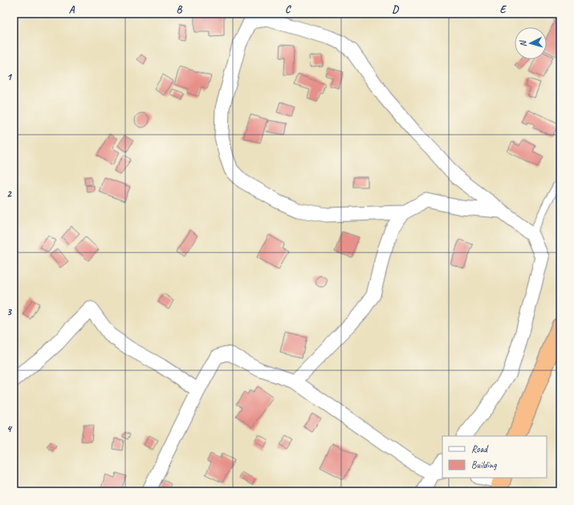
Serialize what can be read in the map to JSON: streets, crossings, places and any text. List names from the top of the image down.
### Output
{
  "legend": ["Road", "Building"],
  "north": "left",
  "grid": {
    "columns": [
      "A",
      "B",
      "C",
      "D",
      "E"
    ],
    "rows": [
      "1",
      "2",
      "3",
      "4"
    ]
  }
}
